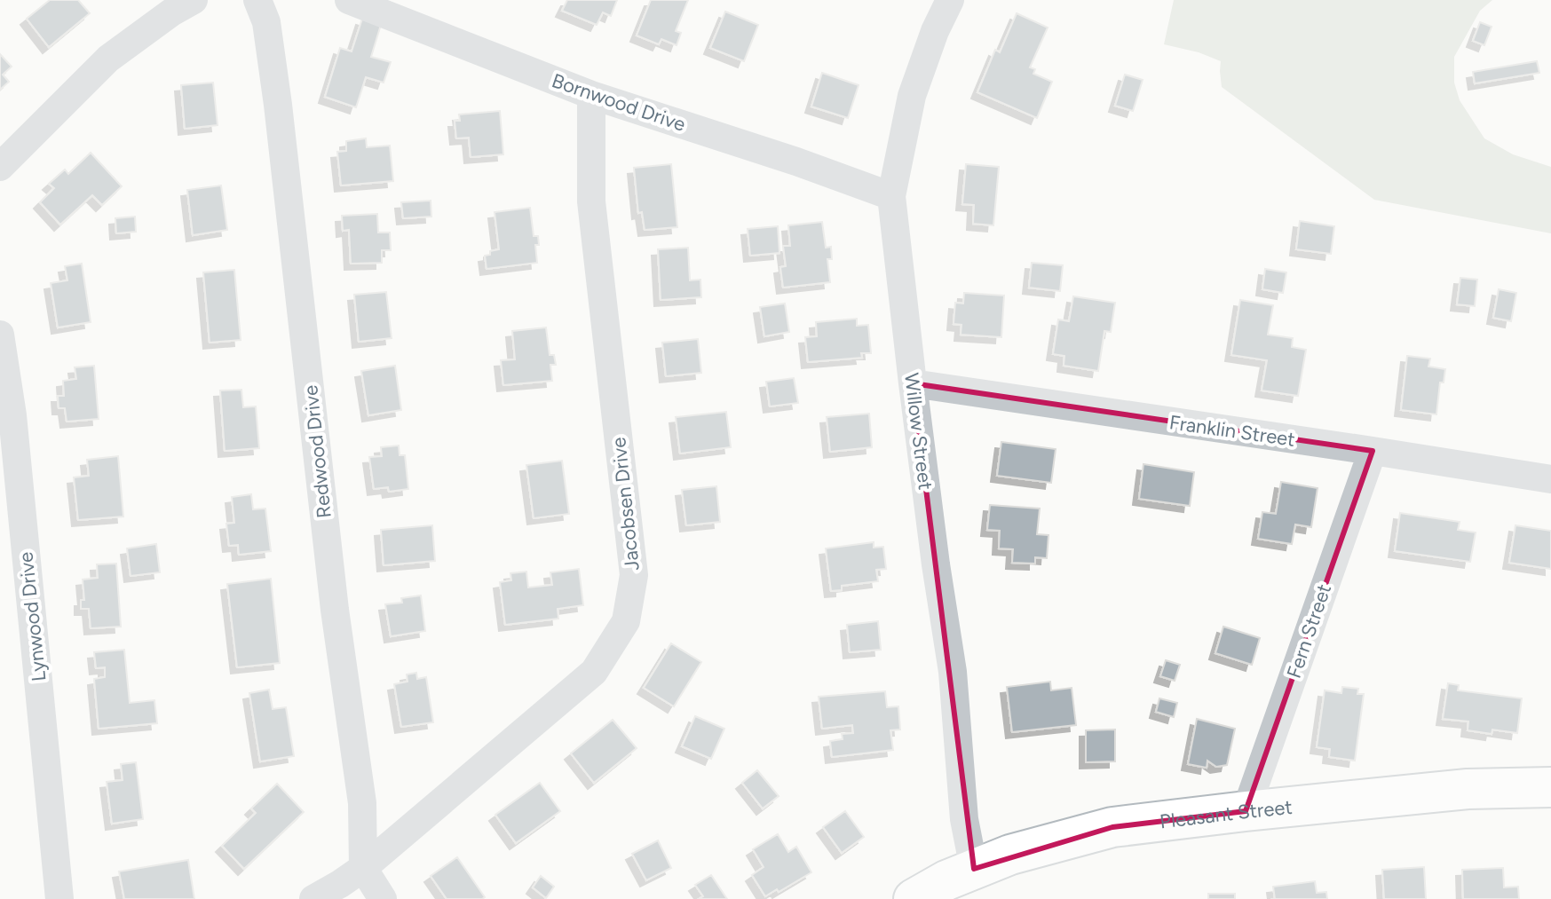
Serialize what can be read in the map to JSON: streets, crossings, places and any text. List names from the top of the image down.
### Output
{
  "streets": {
    "street": [
      "Bornwood Drive",
      "Franklin Street",
      "Willow Street",
      "Redwood Drive",
      "Jacobsen Drive",
      "Lynwood Drive",
      "Fern Street",
      "Pleasant Street"
    ]
  },
  "crossings": [
    ["Bornwood Drive", "Willow Street"],
    ["Bornwood Drive", "Jacobsen Drive"],
    ["Franklin Street", "Willow Street"],
    ["Franklin Street", "Fern Street"],
    ["Willow Street", "Pleasant Street"],
    ["Redwood Drive", "Jacobsen Drive"],
    ["Fern Street", "Pleasant Street"]
  ]
}
